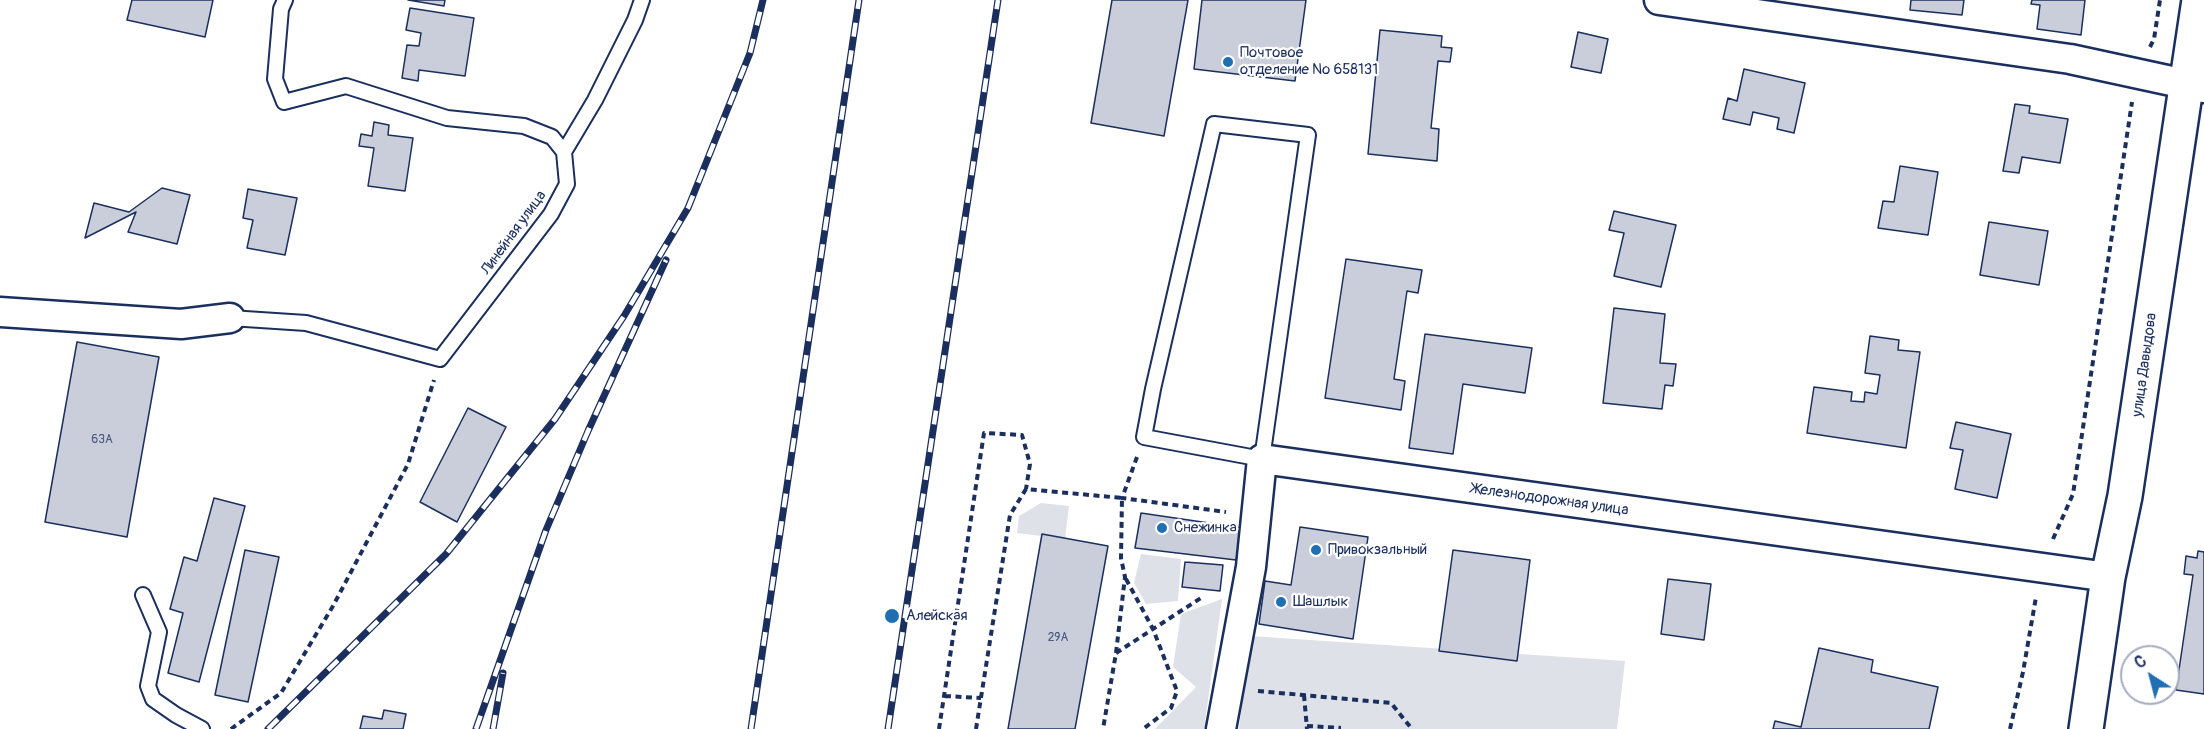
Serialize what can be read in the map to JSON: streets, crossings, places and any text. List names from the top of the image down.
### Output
{
  "streets": {
    "main road": ["улица Давыдова"],
    "street": ["Железнодорожная улица"],
    "lane": ["Линейная улица"]
  },
  "crossings": [
    ["улица Давыдова", "Железнодорожная улица"]
  ],
  "places": [
    "Почтовое отделение № 658131",
    "Снежинка",
    "Привокзальный",
    "Шашлык",
    "Алейская"
  ],
  "house_numbers": ["63А", "29А"],
  "north": "top left"
}
